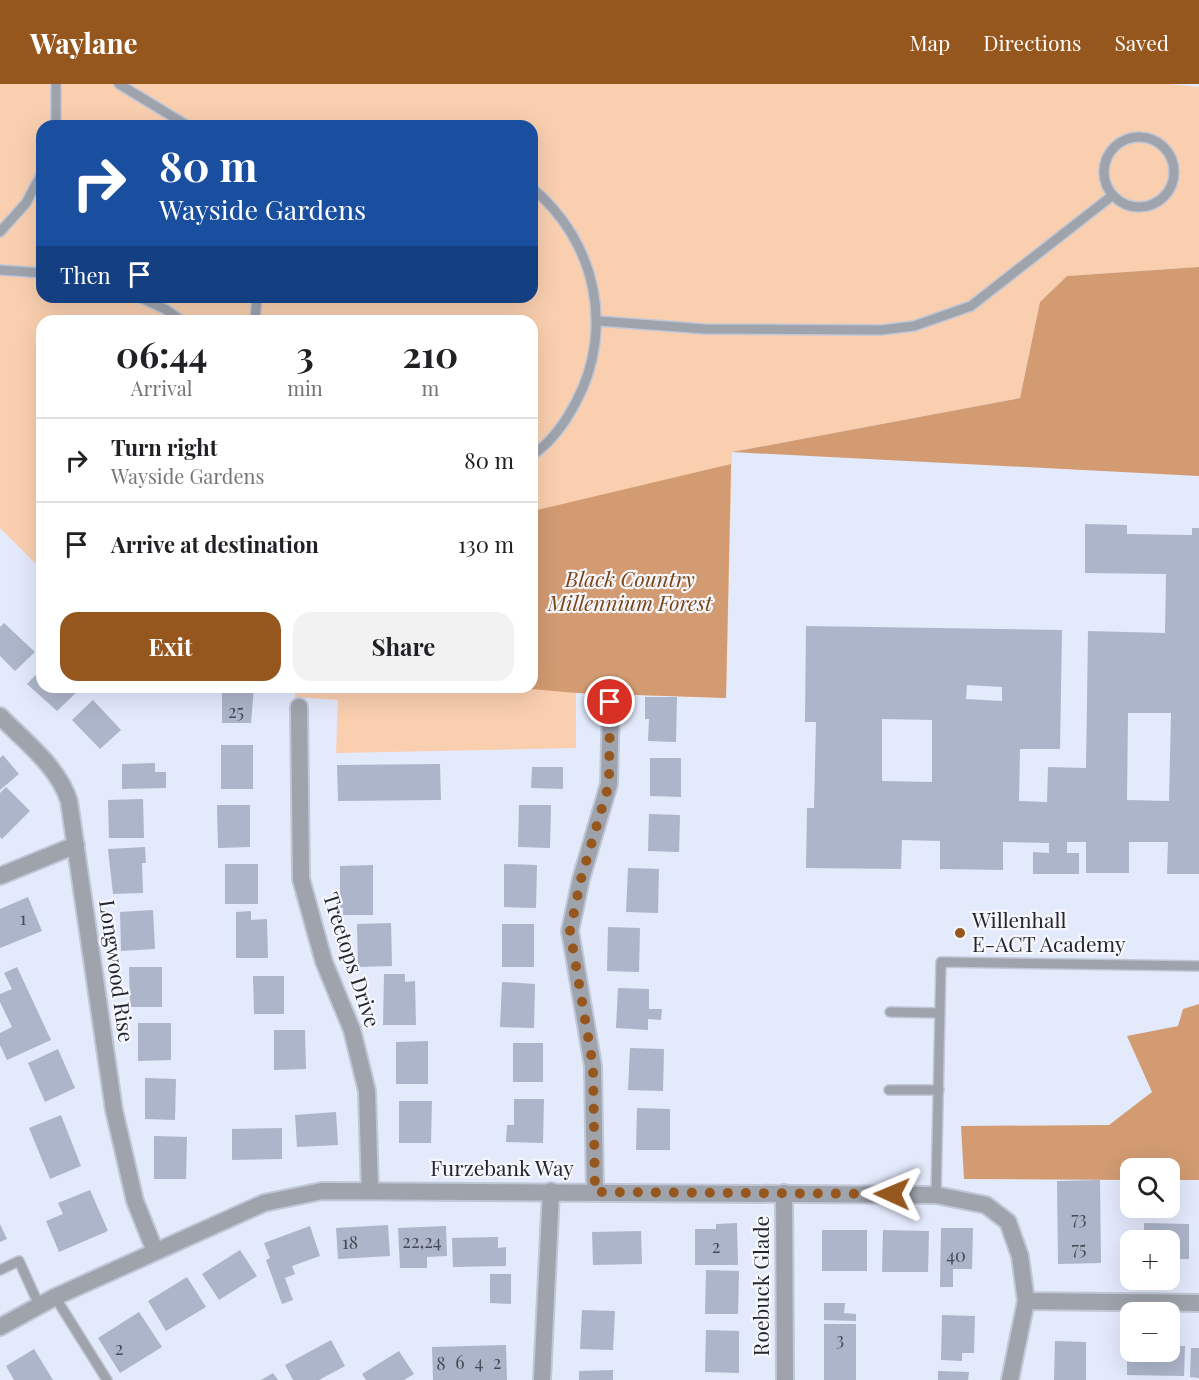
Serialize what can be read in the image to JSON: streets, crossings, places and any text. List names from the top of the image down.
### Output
{
  "streets": {
    "street": [
      "Treetops Drive",
      "Longwood Rise",
      "Furzebank Way",
      "Roebuck Glade"
    ]
  },
  "crossings": [
    ["Treetops Drive", "Furzebank Way"],
    ["Longwood Rise", "Furzebank Way"],
    ["Furzebank Way", "Roebuck Glade"]
  ],
  "parks": ["Black Country Millennium Forest"],
  "places": ["Willenhall E-ACT Academy"],
  "house_numbers": [
    "25",
    "1",
    "73",
    "22,24",
    "18",
    "2",
    "75",
    "40",
    "3",
    "2",
    "6",
    "4",
    "2",
    "8"
  ],
  "page": {
    "header": "Waylane",
    "nav": ["Map", "Directions", "Saved"],
    "turn": ["80 m", "Wayside Gardens"],
    "then": "Then",
    "eta": [
      "06:44",
      "Arrival",
      "3",
      "min",
      "210",
      "m"
    ],
    "list": [
      {
        "name": "Turn right",
        "note": "Wayside Gardens",
        "value": "80 m"
      },
      {
        "name": "Arrive at destination",
        "value": "130 m"
      }
    ],
    "buttons": ["Exit", "Share"],
    "map_buttons": ["+", "−"]
  }
}
